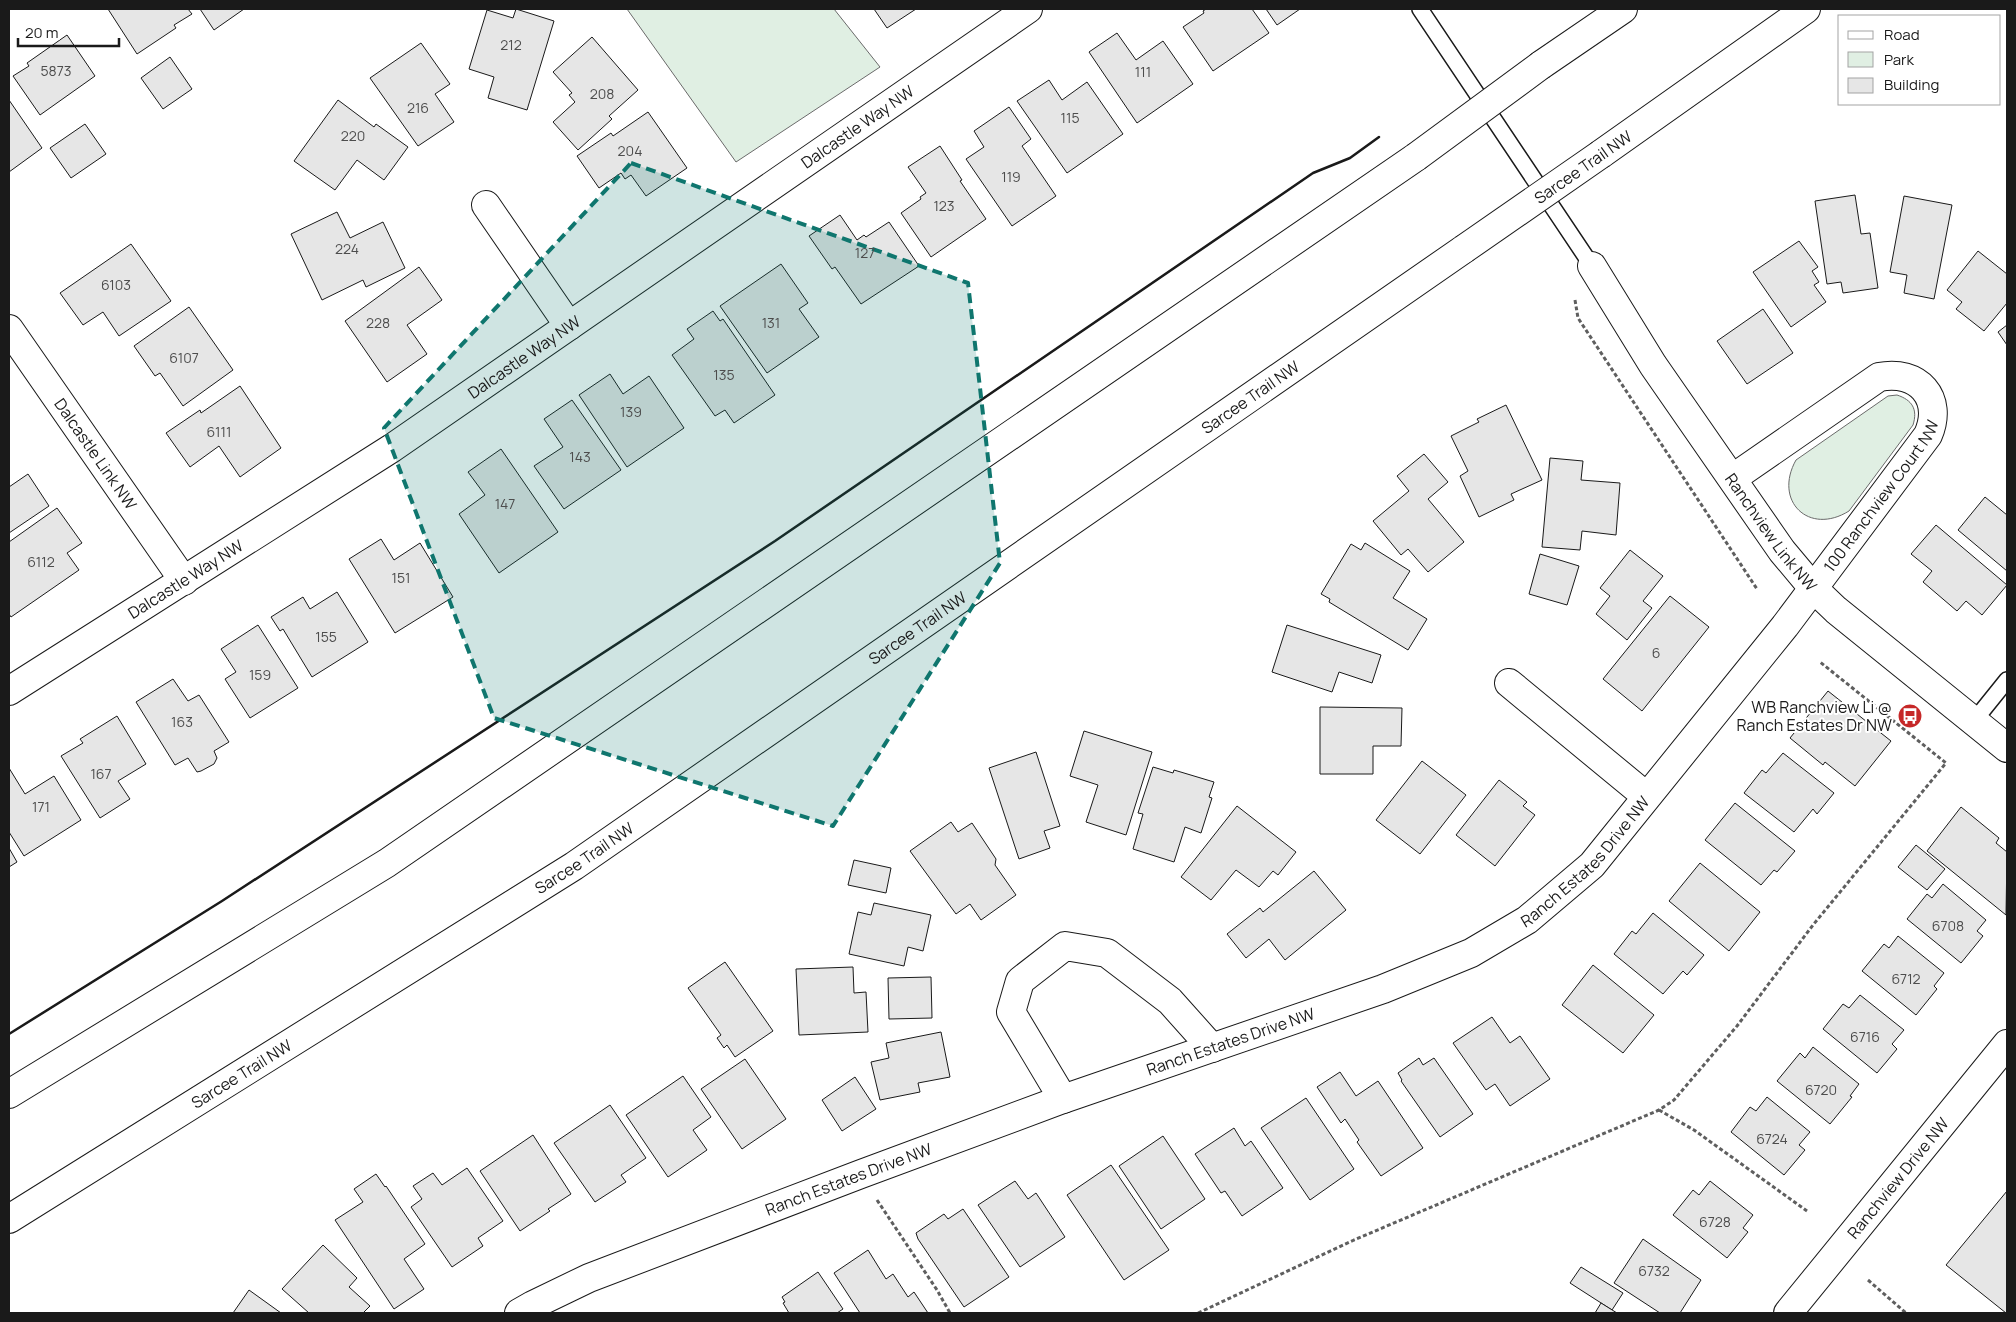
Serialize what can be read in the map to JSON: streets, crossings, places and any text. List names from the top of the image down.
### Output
{
  "streets": {
    "street": [
      "Dalcastle Way NW",
      "Sarcee Trail NW",
      "Dalcastle Link NW",
      "100 Ranchview Court NW",
      "Ranchview Link NW",
      "Ranch Estates Drive NW",
      "Ranchview Drive NW"
    ]
  },
  "crossings": [
    ["Dalcastle Way NW", "Dalcastle Link NW"],
    ["100 Ranchview Court NW", "Ranchview Link NW"],
    ["100 Ranchview Court NW", "Ranch Estates Drive NW"],
    ["Ranchview Link NW", "Ranch Estates Drive NW"]
  ],
  "places": {
    "bus stop": ["WB Ranchview Li @ Ranch Estates Dr NW"]
  },
  "house_numbers": [
    "212",
    "5873",
    "111",
    "208",
    "216",
    "115",
    "220",
    "204",
    "119",
    "123",
    "224",
    "127",
    "6103",
    "228",
    "131",
    "6107",
    "135",
    "139",
    "6111",
    "143",
    "147",
    "6112",
    "151",
    "155",
    "6",
    "159",
    "163",
    "167",
    "171",
    "6708",
    "6712",
    "6716",
    "6720",
    "6724",
    "6728",
    "6732"
  ],
  "legend": ["Road", "Park", "Building"],
  "scale_bar": "20 m"
}
